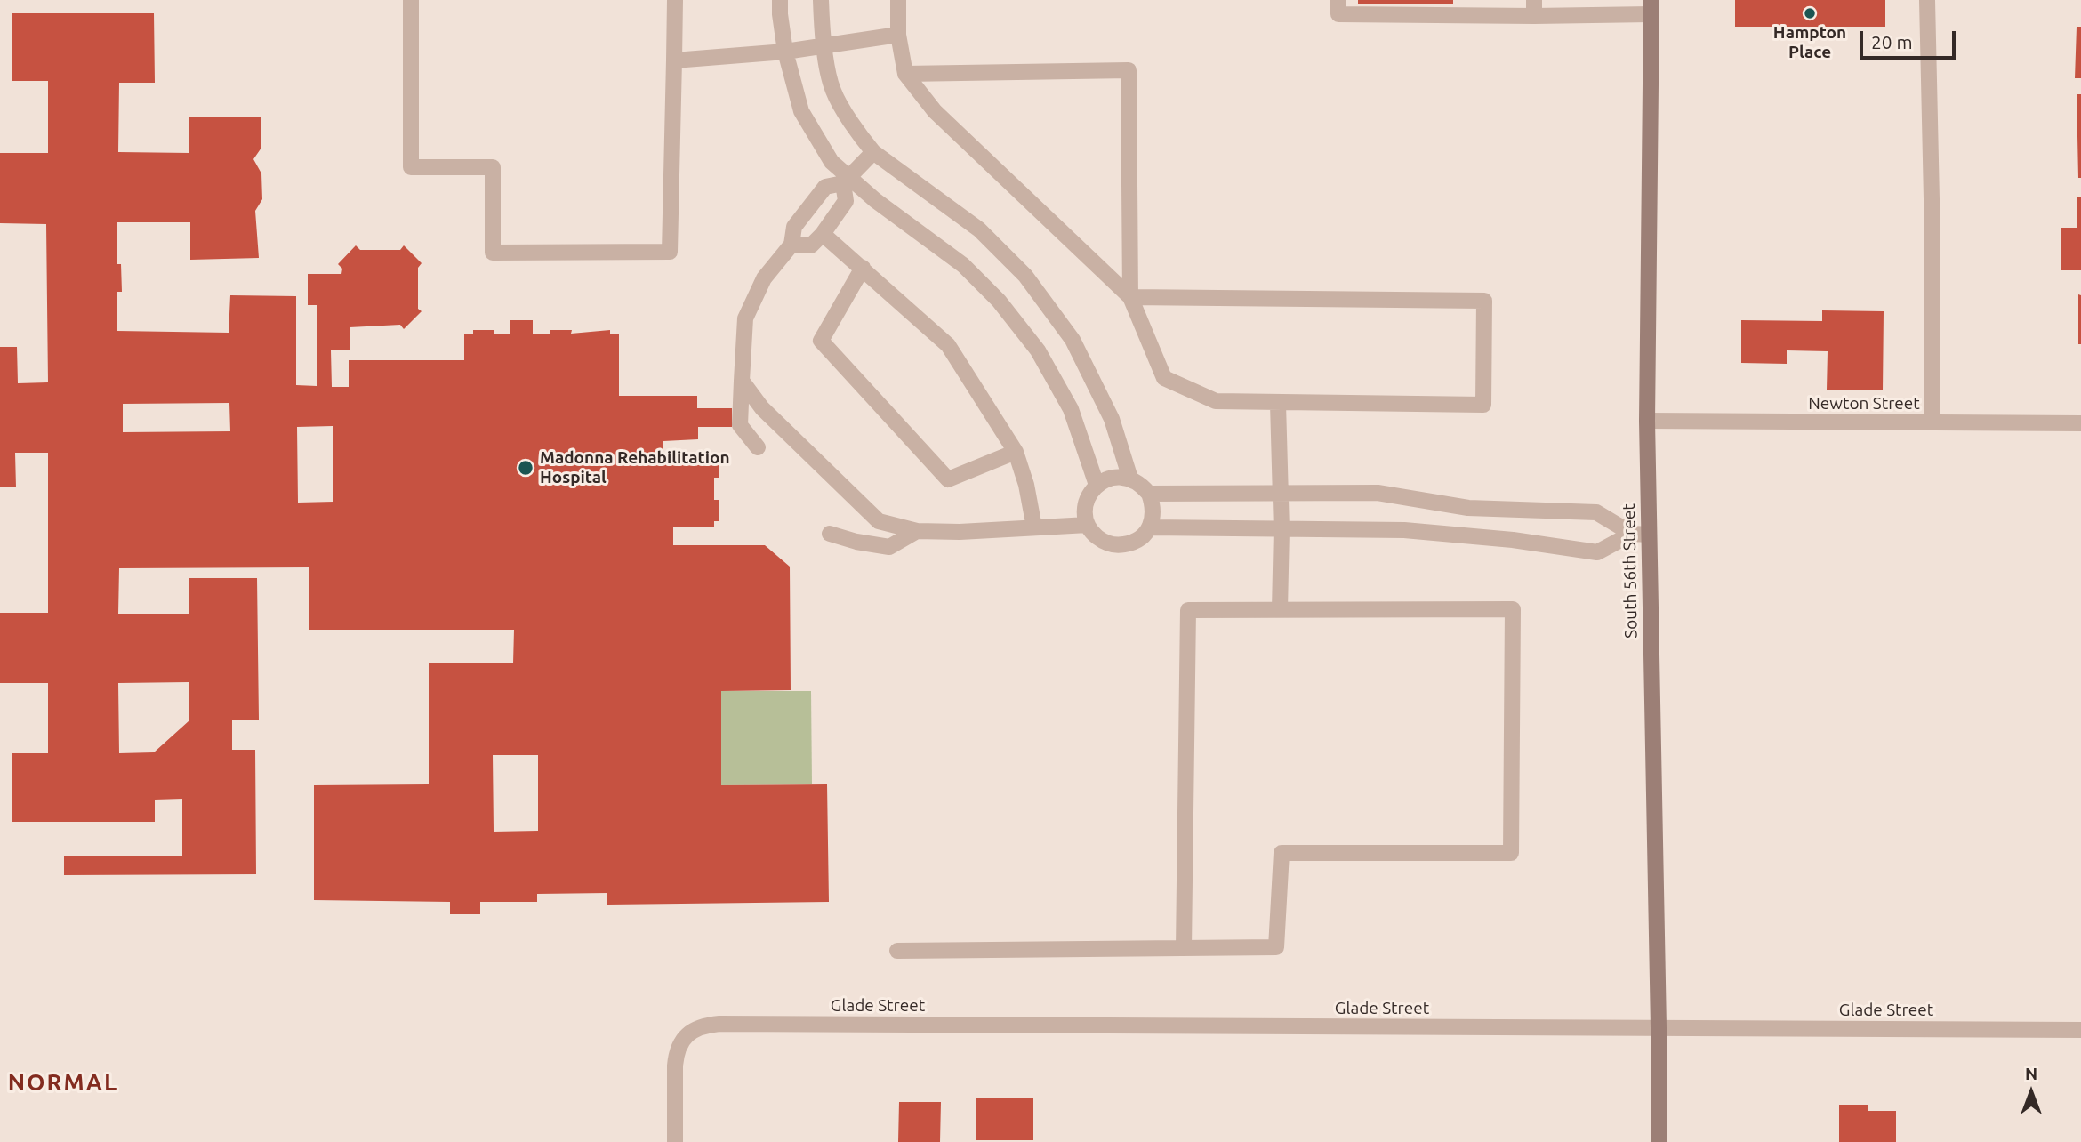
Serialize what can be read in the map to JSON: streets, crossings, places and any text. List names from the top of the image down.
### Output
{
  "streets": {
    "main road": ["South 56th Street"],
    "street": ["Newton Street", "Glade Street"]
  },
  "crossings": [
    ["Newton Street", "South 56th Street"],
    ["South 56th Street", "Glade Street"]
  ],
  "districts": ["NORMAL"],
  "places": ["Hampton Place", "Madonna Rehabilitation Hospital"],
  "scale_bar": "20 m",
  "north": "top"
}
